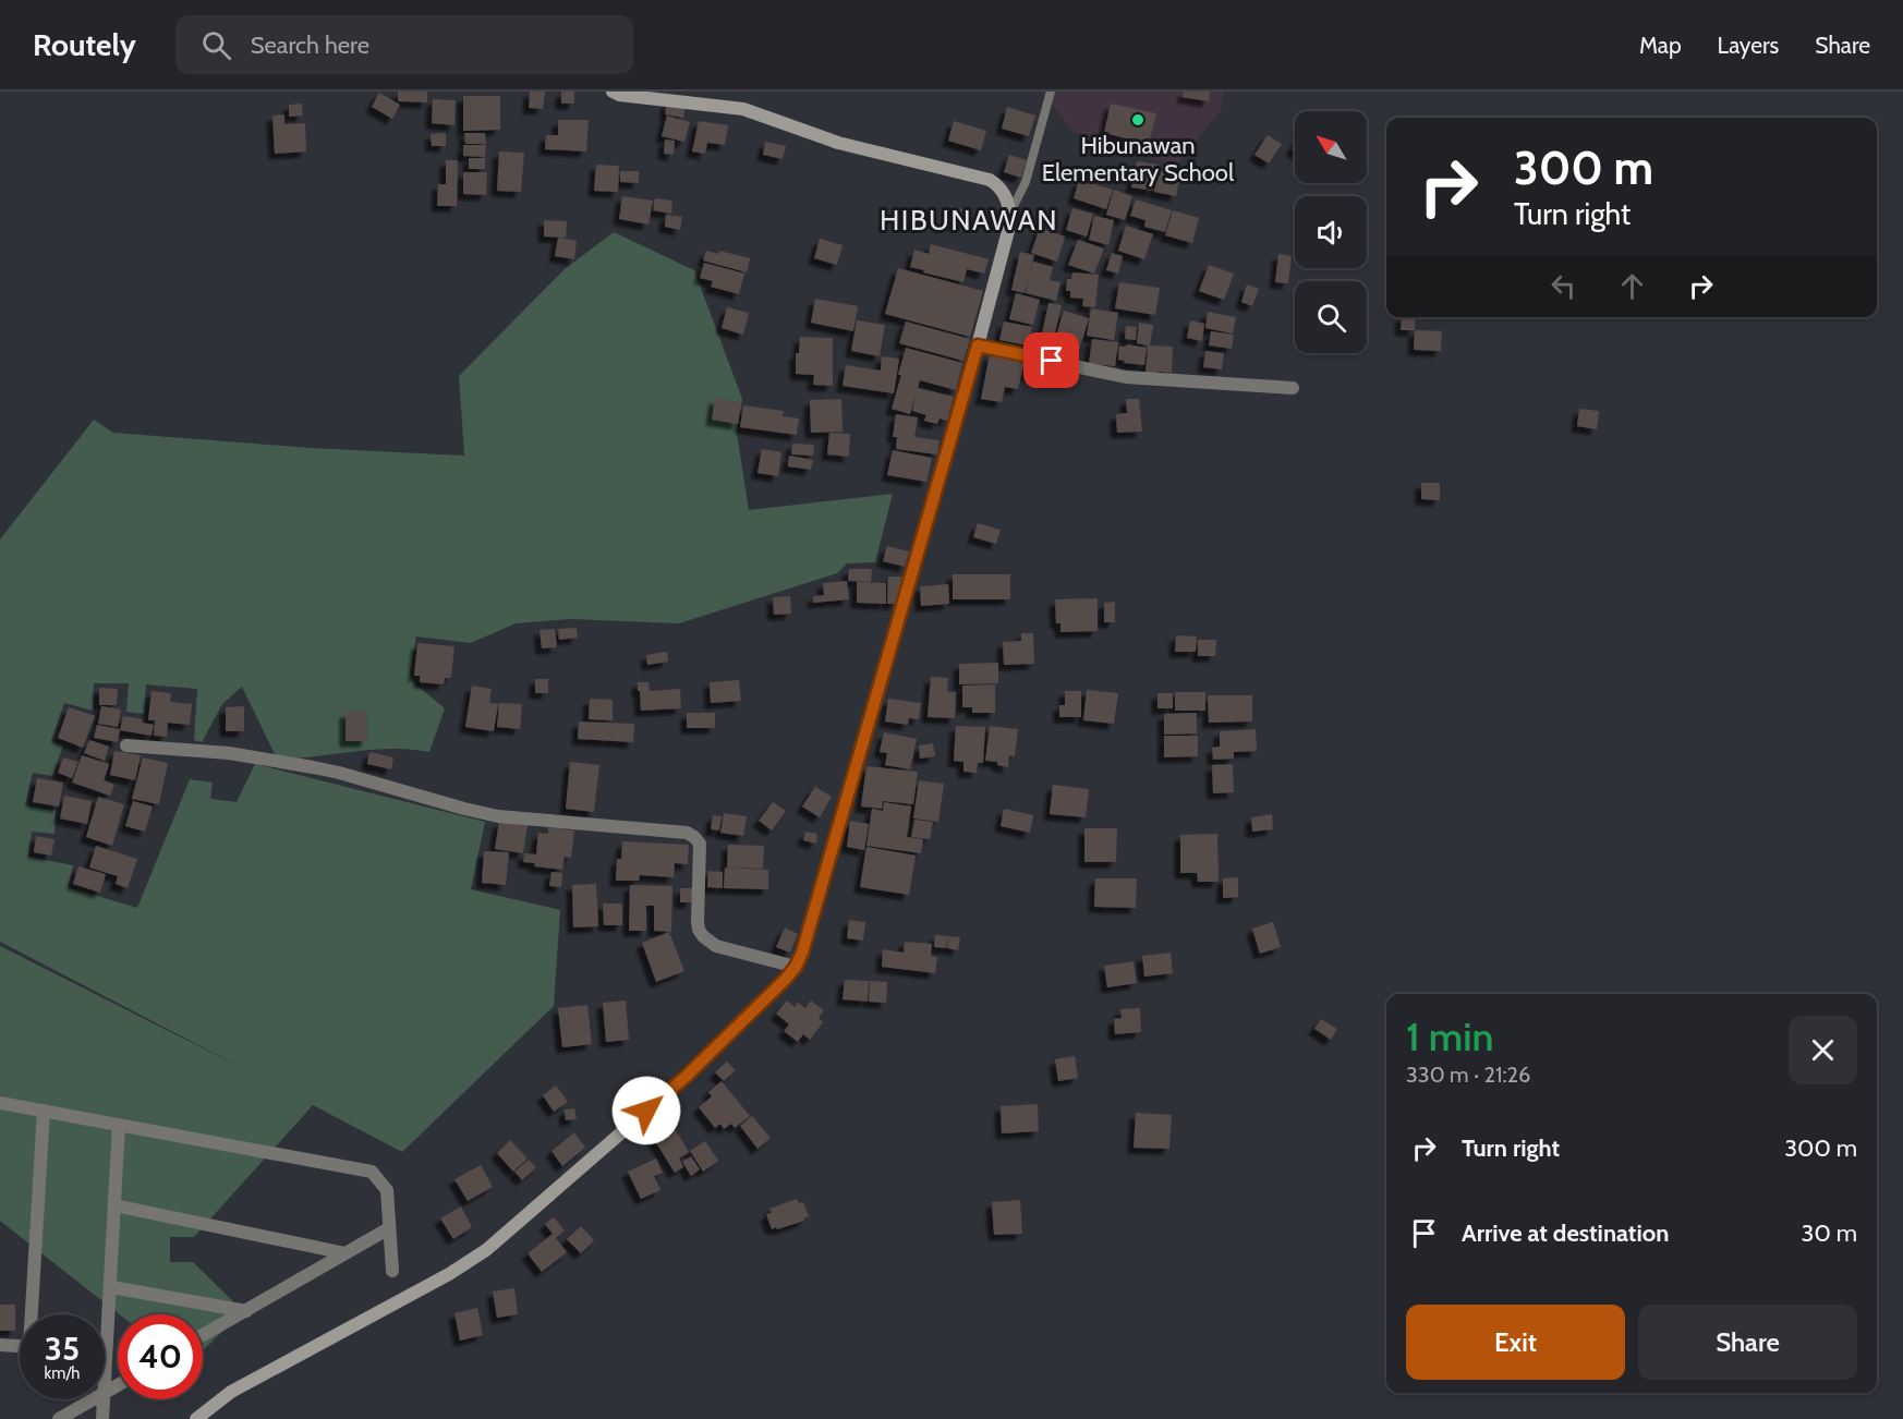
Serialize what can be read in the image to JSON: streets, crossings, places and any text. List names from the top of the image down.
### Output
{
  "districts": ["HIBUNAWAN"],
  "places": ["Hibunawan Elementary School"],
  "north": "top left",
  "page": {
    "header": "Routely",
    "search": "Search here",
    "nav": ["Map", "Layers", "Share"],
    "turn": ["300 m", "Turn right"],
    "heading": ["1 min", "330 m · 21:26"],
    "list": [
      {
        "name": "Turn right",
        "value": "300 m"
      },
      {
        "name": "Arrive at destination",
        "value": "30 m"
      }
    ],
    "buttons": ["Exit", "Share"],
    "speed": "35 km/h",
    "limit": "40"
  }
}
